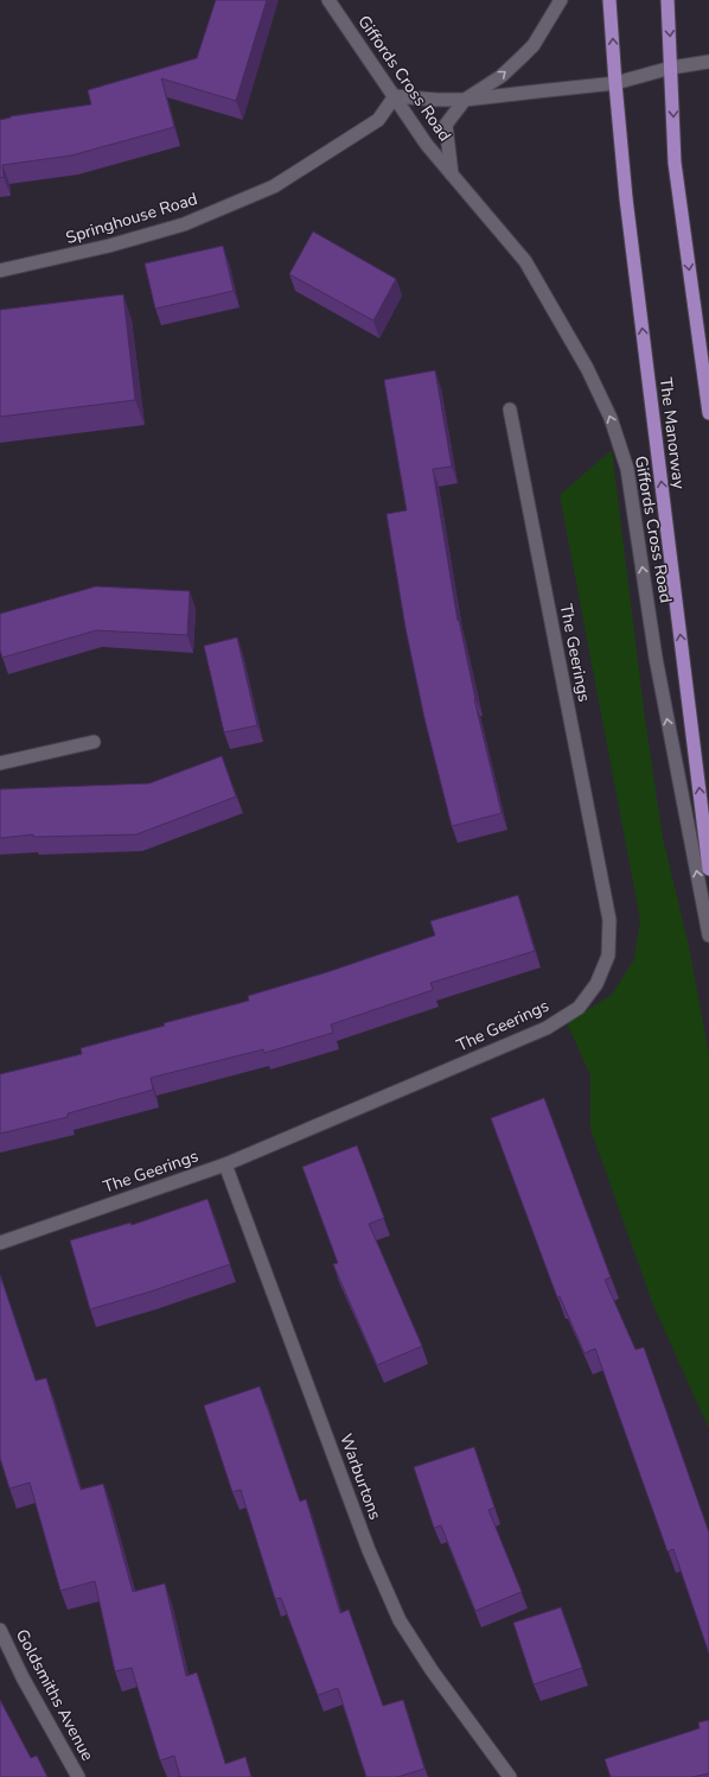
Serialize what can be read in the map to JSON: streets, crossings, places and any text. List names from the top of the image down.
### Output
{
  "streets": {
    "main road": ["The Manorway"],
    "street": [
      "Giffords Cross Road",
      "Springhouse Road",
      "The Geerings",
      "Warburtons",
      "Goldsmiths Avenue"
    ]
  },
  "crossings": [
    ["Giffords Cross Road", "Springhouse Road"],
    ["The Geerings", "Warburtons"]
  ],
  "one_way": ["Giffords Cross Road"]
}
